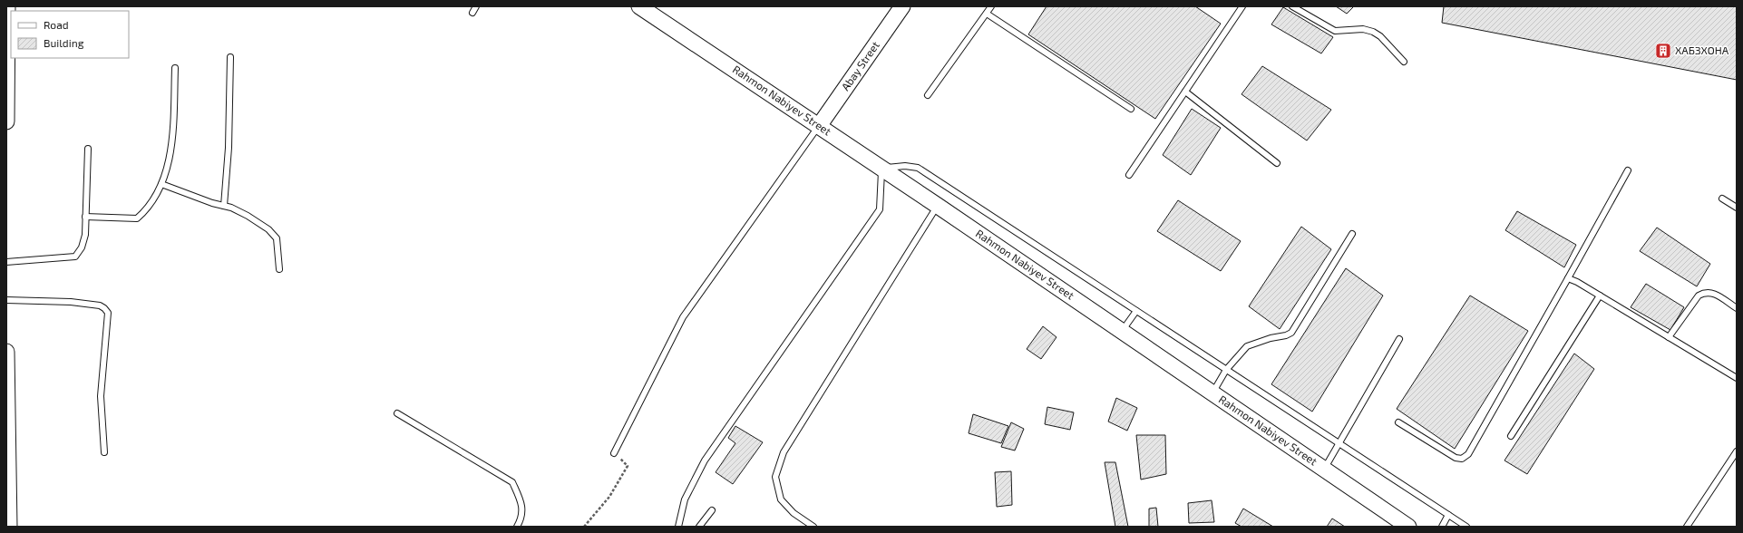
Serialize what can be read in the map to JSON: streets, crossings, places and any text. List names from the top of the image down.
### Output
{
  "streets": {
    "main road": ["Abay Street", "Rahmon Nabiyev Street"]
  },
  "crossings": [
    ["Abay Street", "Rahmon Nabiyev Street"]
  ],
  "places": {
    "building": ["ХАБЗХОНА"]
  },
  "legend": ["Road", "Building"]
}
